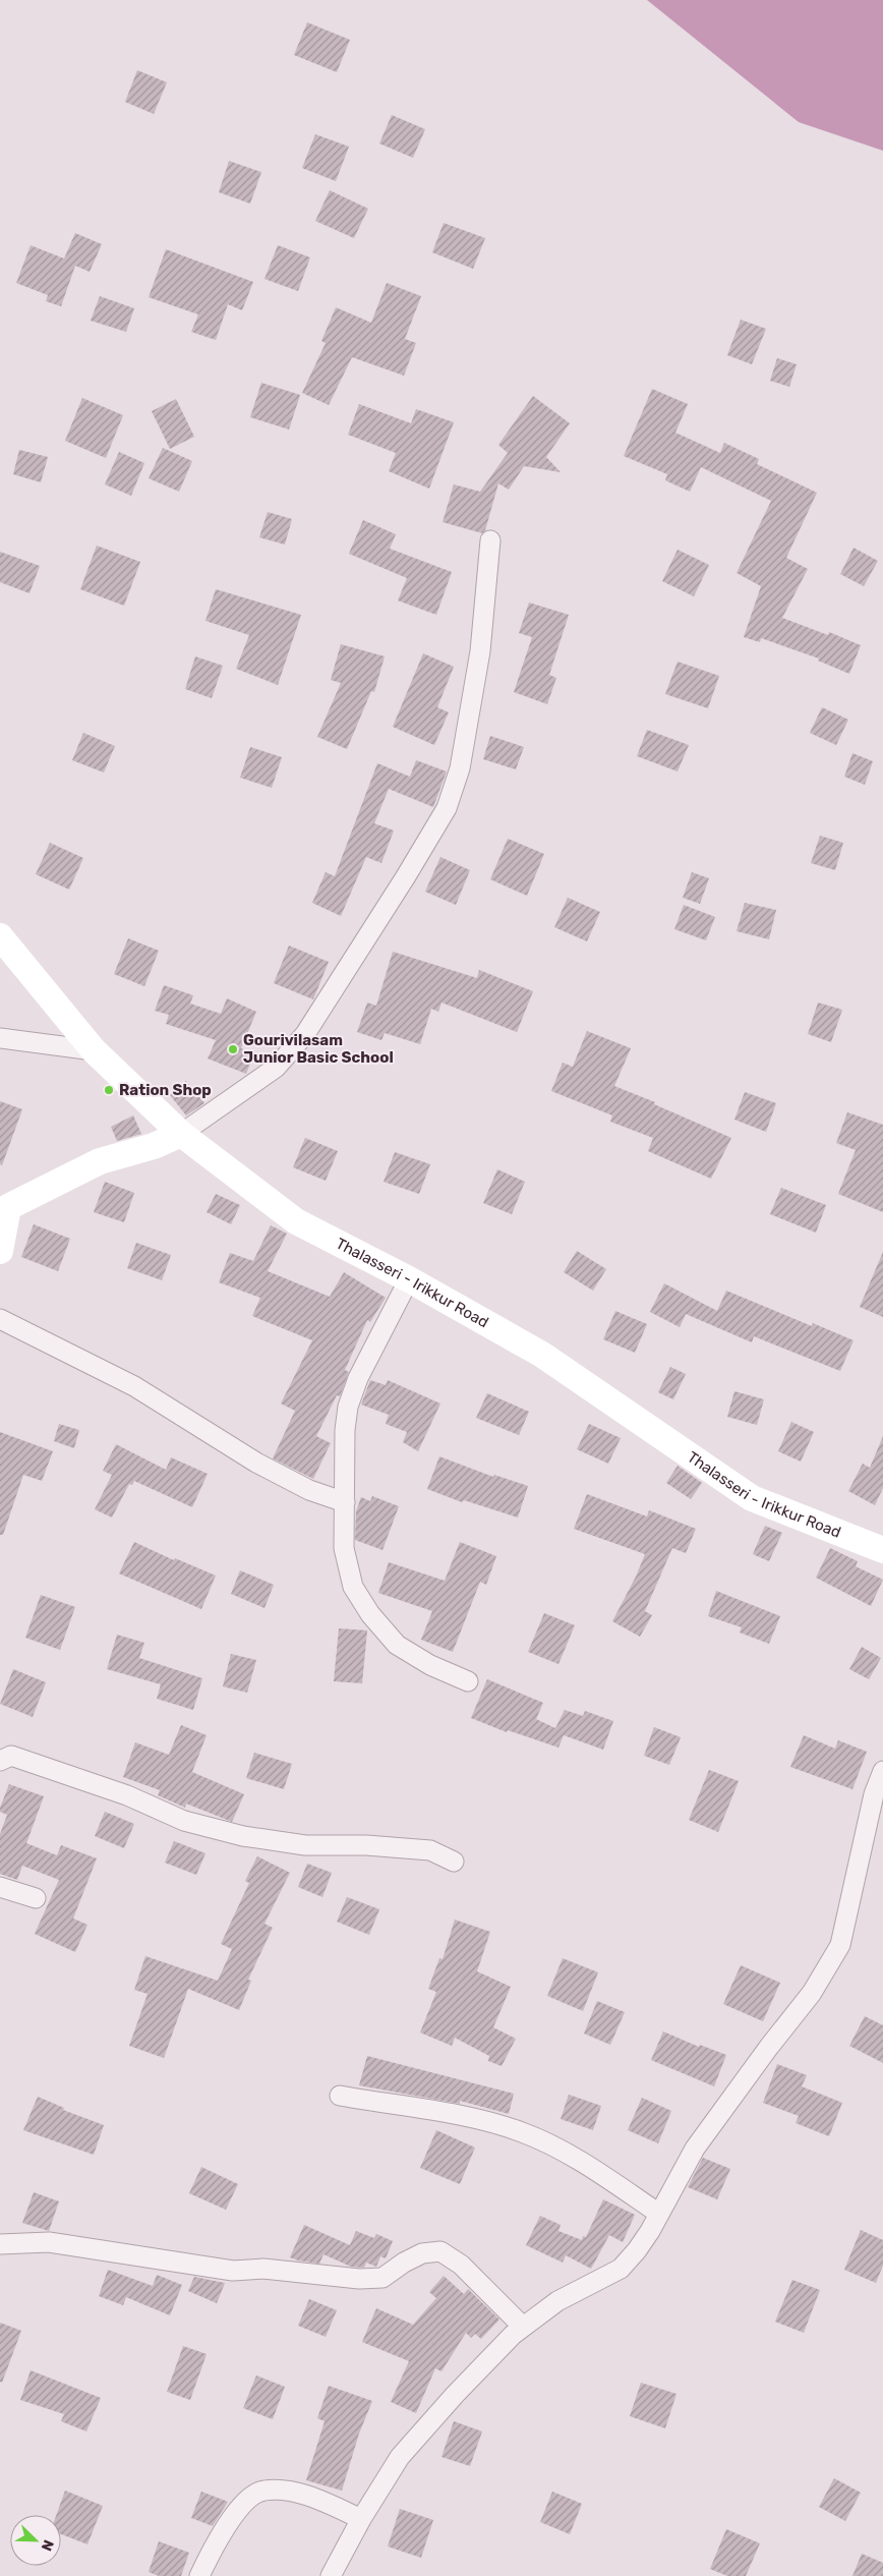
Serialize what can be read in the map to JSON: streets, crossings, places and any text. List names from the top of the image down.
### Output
{
  "streets": {
    "main road": ["Thalasseri - Irikkur Road"]
  },
  "places": ["Gourivilasam Junior Basic School", "Ration Shop"],
  "north": "bottom right"
}
